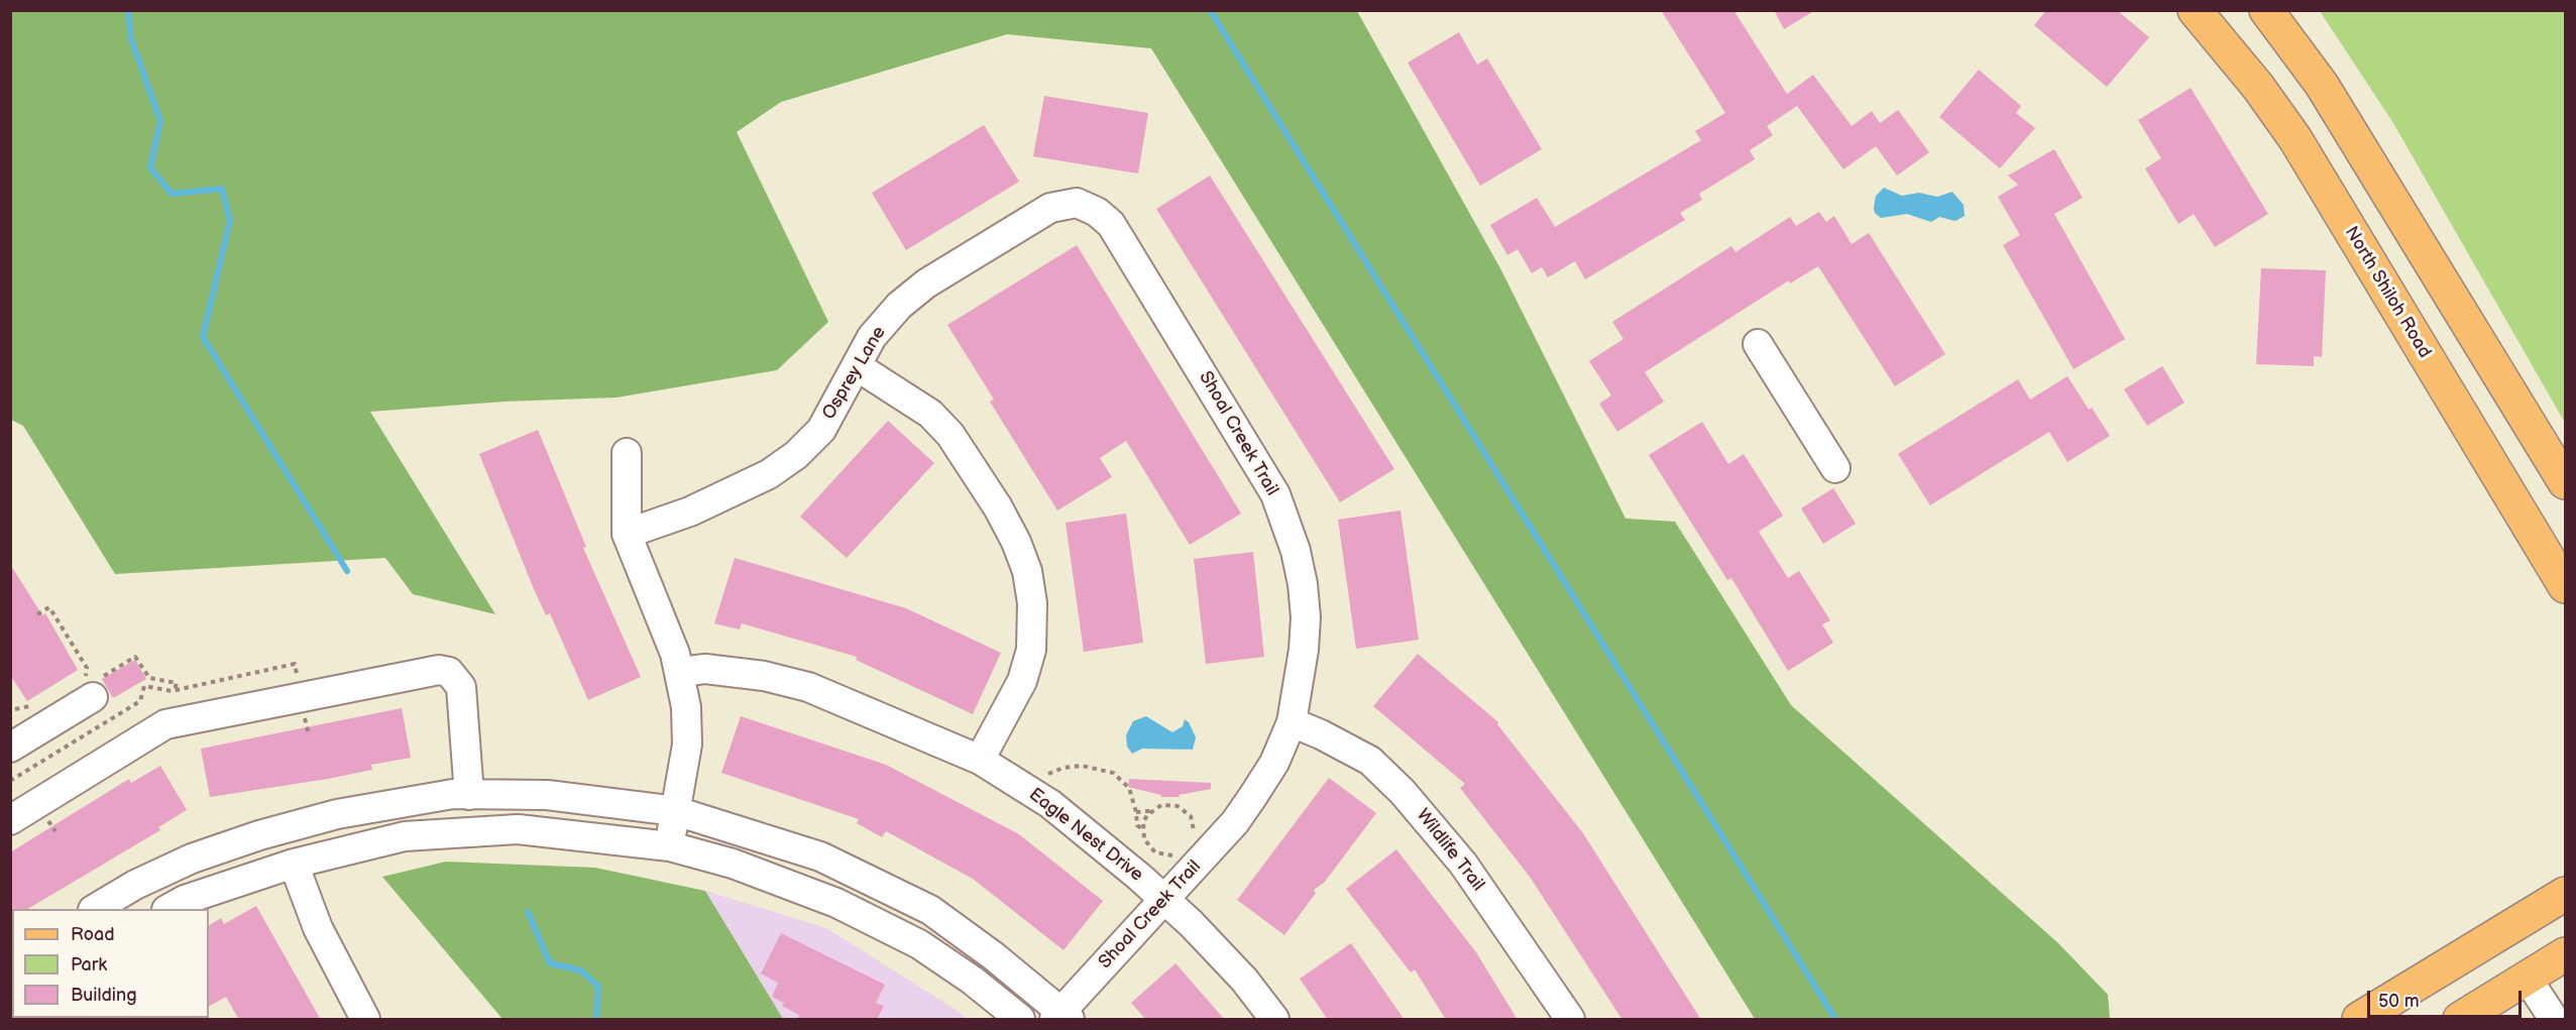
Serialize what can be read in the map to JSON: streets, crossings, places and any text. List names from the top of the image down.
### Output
{
  "streets": {
    "main road": ["North Shiloh Road"],
    "street": [
      "Osprey Lane",
      "Shoal Creek Trail",
      "Eagle Nest Drive",
      "Wildlife Trail"
    ]
  },
  "crossings": [
    ["Osprey Lane", "Shoal Creek Trail"],
    ["Shoal Creek Trail", "Eagle Nest Drive"],
    ["Shoal Creek Trail", "Wildlife Trail"]
  ],
  "legend": ["Road", "Park", "Building"],
  "scale_bar": "50 m"
}
